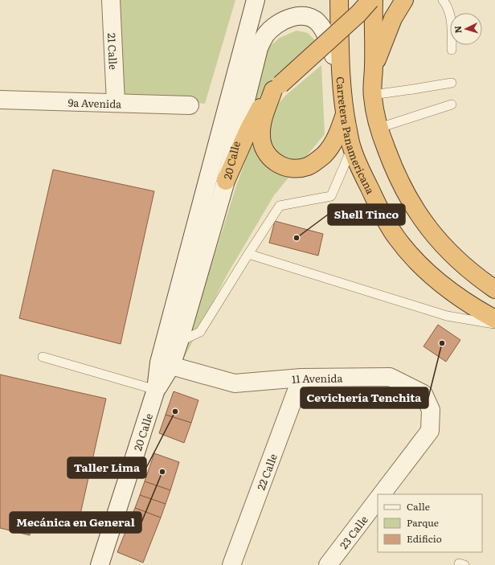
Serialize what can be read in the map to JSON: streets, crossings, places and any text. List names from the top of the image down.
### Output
{
  "streets": {
    "highway": ["Carretera Panamericana"],
    "main road": [
      "21 Calle",
      "9a Avenida",
      "20 Calle",
      "11 Avenida",
      "22 Calle",
      "23 Calle"
    ]
  },
  "crossings": [
    ["21 Calle", "9a Avenida"],
    ["Carretera Panamericana", "20 Calle"],
    ["20 Calle", "11 Avenida"],
    ["11 Avenida", "22 Calle"]
  ],
  "places": [
    "Shell Tinco",
    "Cevichería Tenchita",
    "Taller Lima",
    "Mecánica en General"
  ],
  "legend": ["Calle", "Parque", "Edificio"],
  "north": "left"
}
